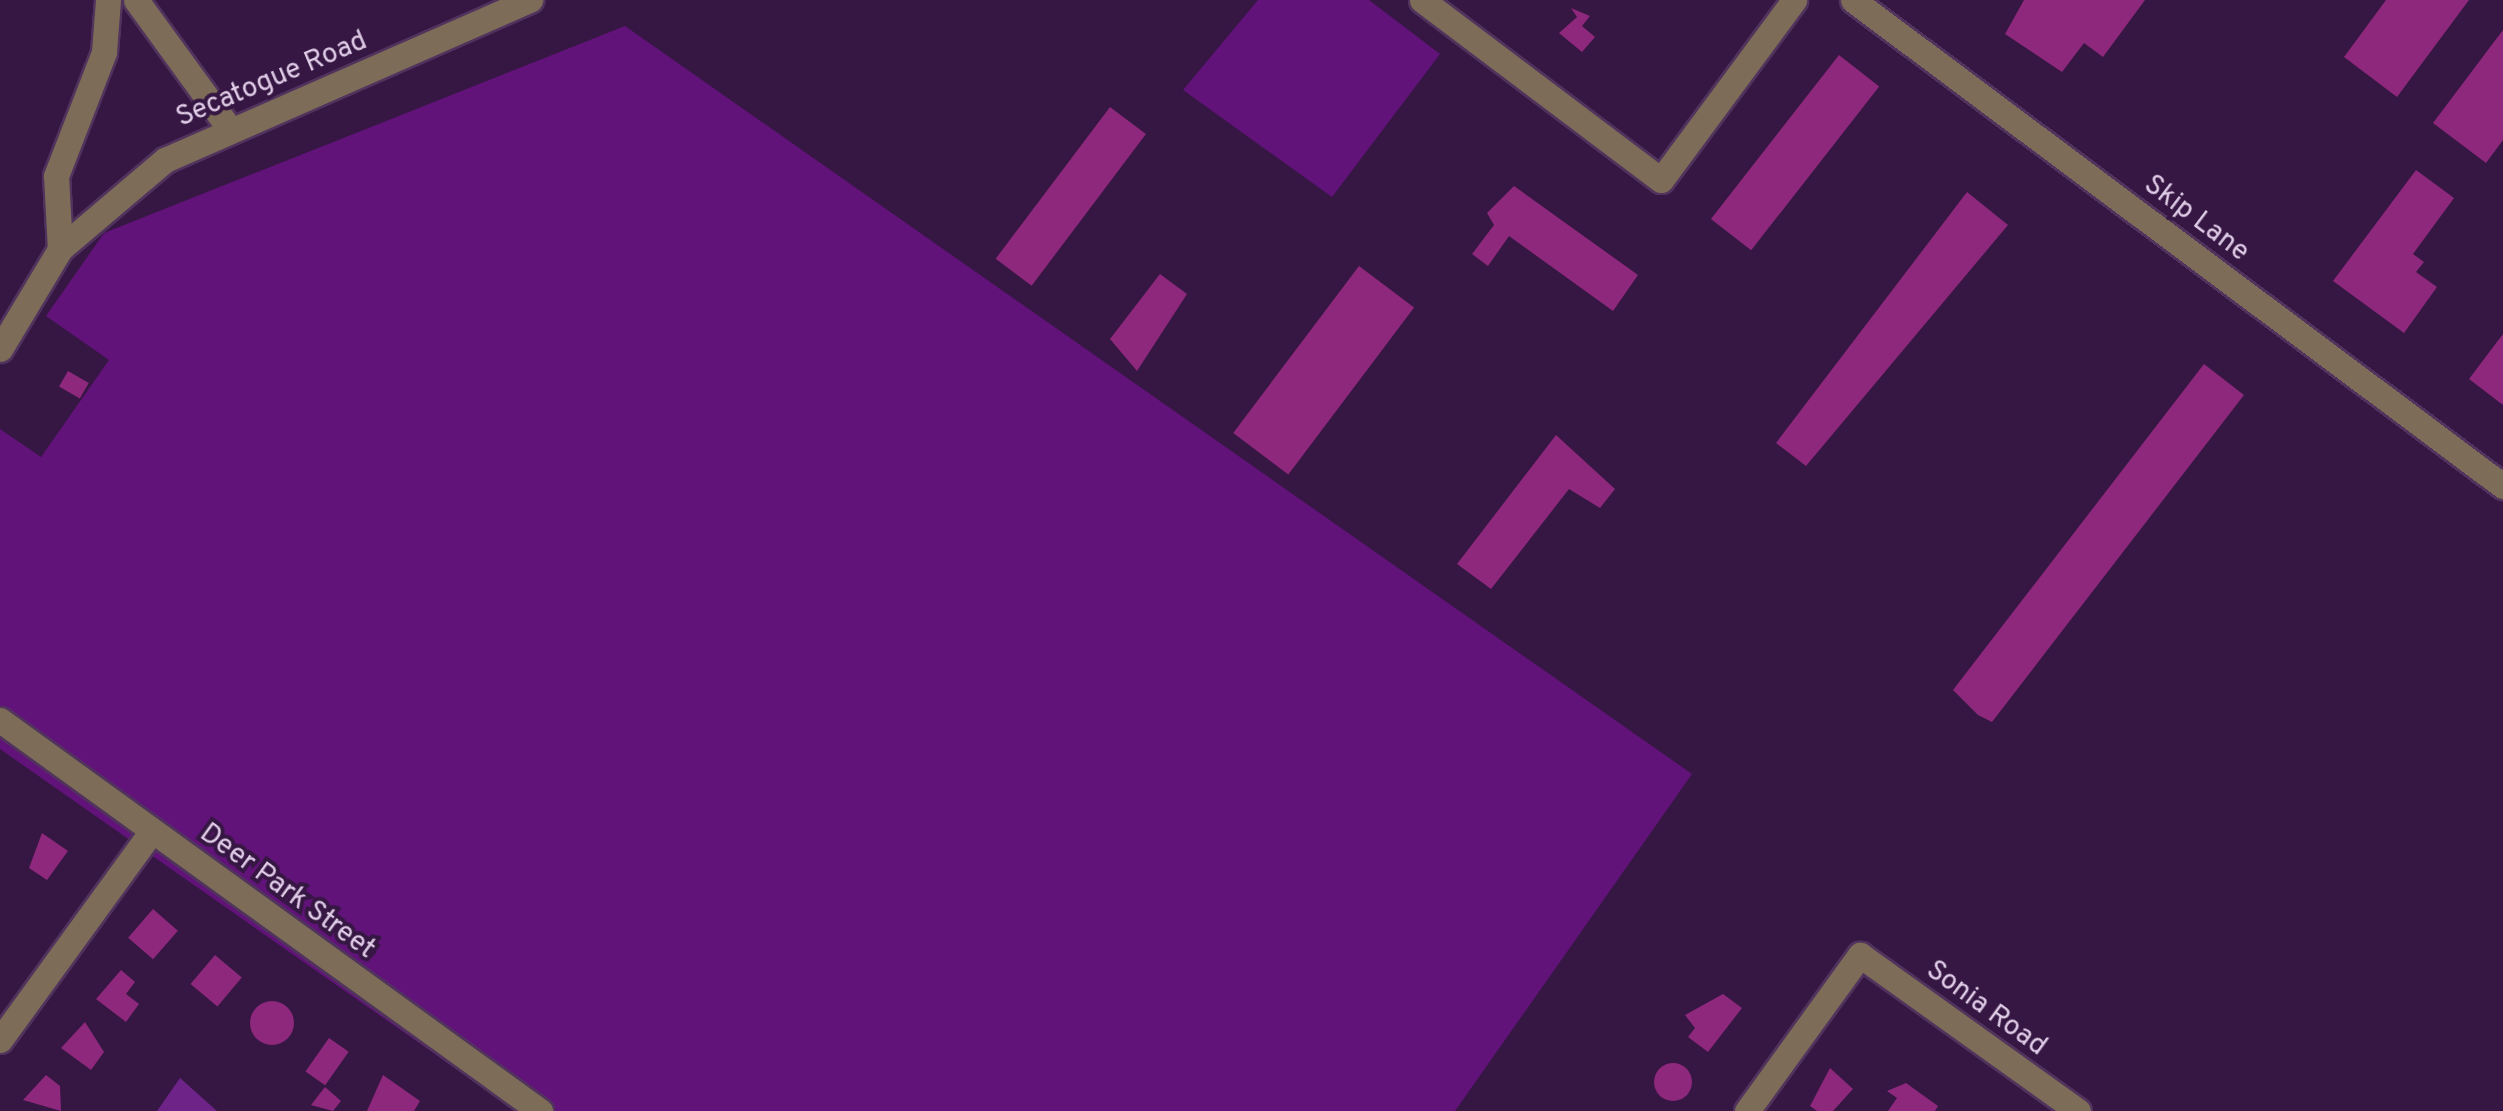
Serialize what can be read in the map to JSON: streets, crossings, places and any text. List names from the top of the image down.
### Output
{
  "streets": {
    "street": [
      "Secatogue Road",
      "Skip Lane",
      "Deer Park Street",
      "Sonia Road"
    ]
  }
}
